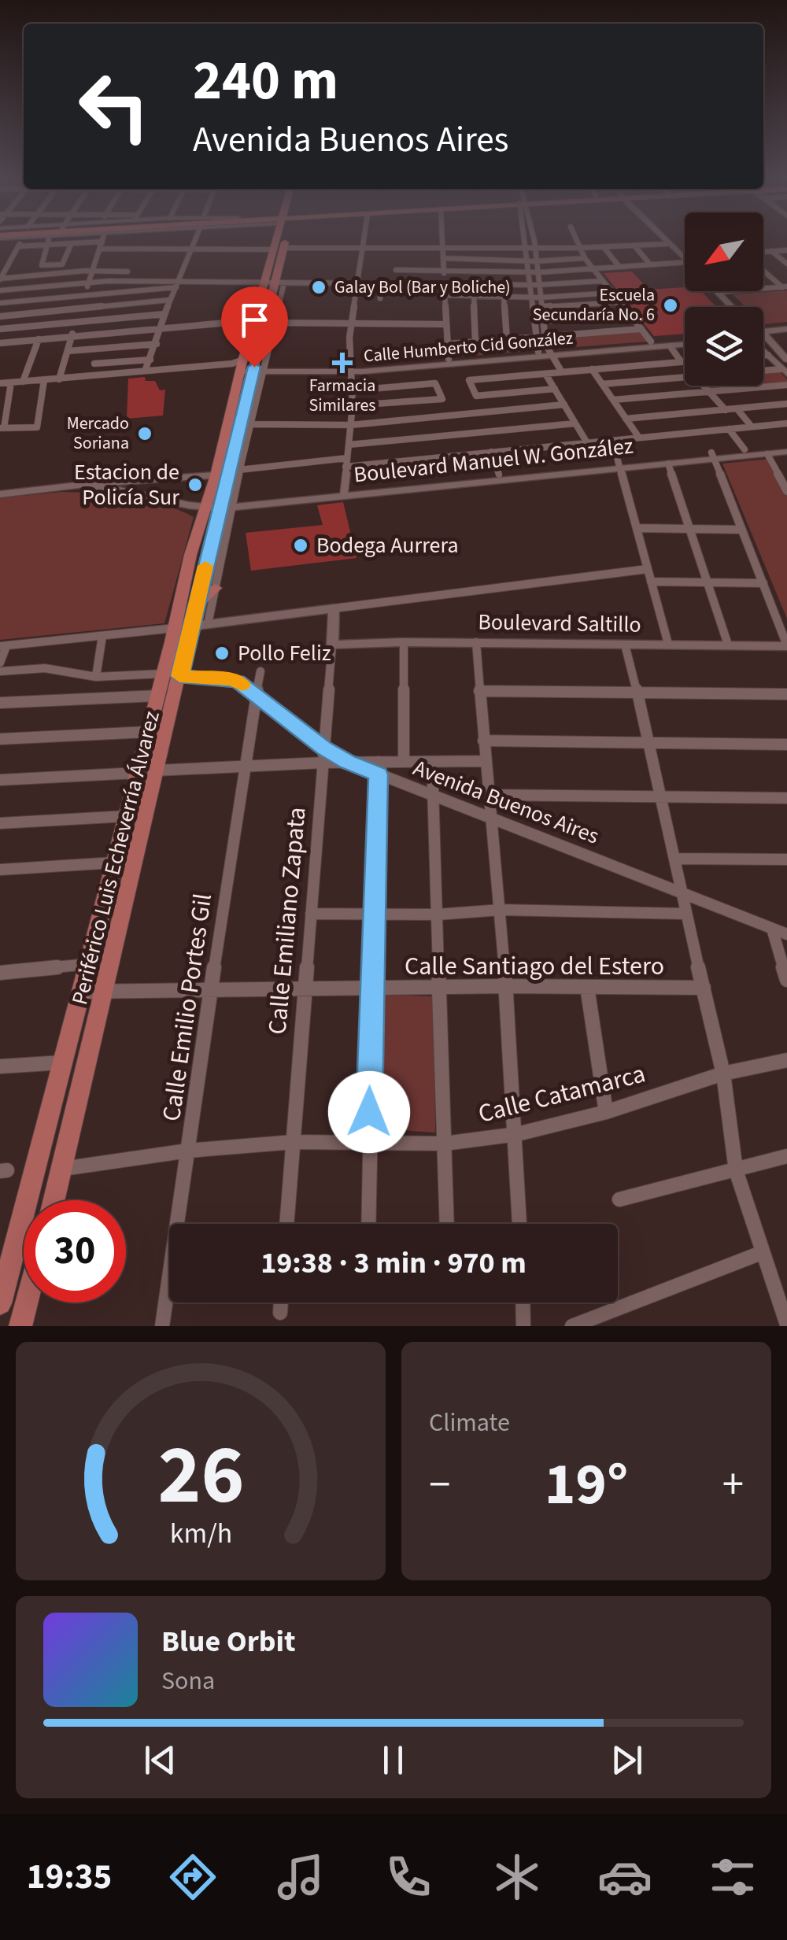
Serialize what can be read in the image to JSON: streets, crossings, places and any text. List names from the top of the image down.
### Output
{
  "streets": {
    "main road": ["Periférico Luis Echeverría Álvarez"],
    "street": [
      "Calle Humberto Cid González",
      "Boulevard Manuel W. González",
      "Boulevard Saltillo",
      "Avenida Buenos Aires",
      "Calle Emiliano Zapata",
      "Calle Santiago del Estero",
      "Calle Emilio Portes Gil",
      "Calle Catamarca"
    ]
  },
  "crossings": [
    ["Calle Humberto Cid González", "Periférico Luis Echeverría Álvarez"],
    ["Boulevard Manuel W. González", "Periférico Luis Echeverría Álvarez"],
    ["Boulevard Saltillo", "Calle Emiliano Zapata"],
    ["Avenida Buenos Aires", "Periférico Luis Echeverría Álvarez"],
    ["Avenida Buenos Aires", "Calle Emiliano Zapata"],
    ["Avenida Buenos Aires", "Calle Emilio Portes Gil"],
    ["Periférico Luis Echeverría Álvarez", "Calle Santiago del Estero"],
    ["Periférico Luis Echeverría Álvarez", "Calle Catamarca"],
    ["Calle Emiliano Zapata", "Calle Santiago del Estero"],
    ["Calle Emiliano Zapata", "Calle Catamarca"],
    ["Calle Santiago del Estero", "Calle Emilio Portes Gil"],
    ["Calle Emilio Portes Gil", "Calle Catamarca"]
  ],
  "places": {
    "other": [
      "Galay Bol (Bar y Boliche)",
      "Escuela Secundaría No. 6",
      "Mercado Soriana",
      "Estacion de Policía Sur",
      "Bodega Aurrera",
      "Pollo Feliz"
    ],
    "health": ["Farmacia Similares"]
  },
  "north": "bottom left",
  "page": {
    "turn": ["240 m", "Avenida Buenos Aires"],
    "limit": "30",
    "trip": "19:38 · 3 min · 970 m",
    "tile": "Climate",
    "heat": ["−", "19°", "+"],
    "song": ["Blue Orbit", "Sona"],
    "tabs": "19:35",
    "gauge": ["26", "km/h"]
  }
}
